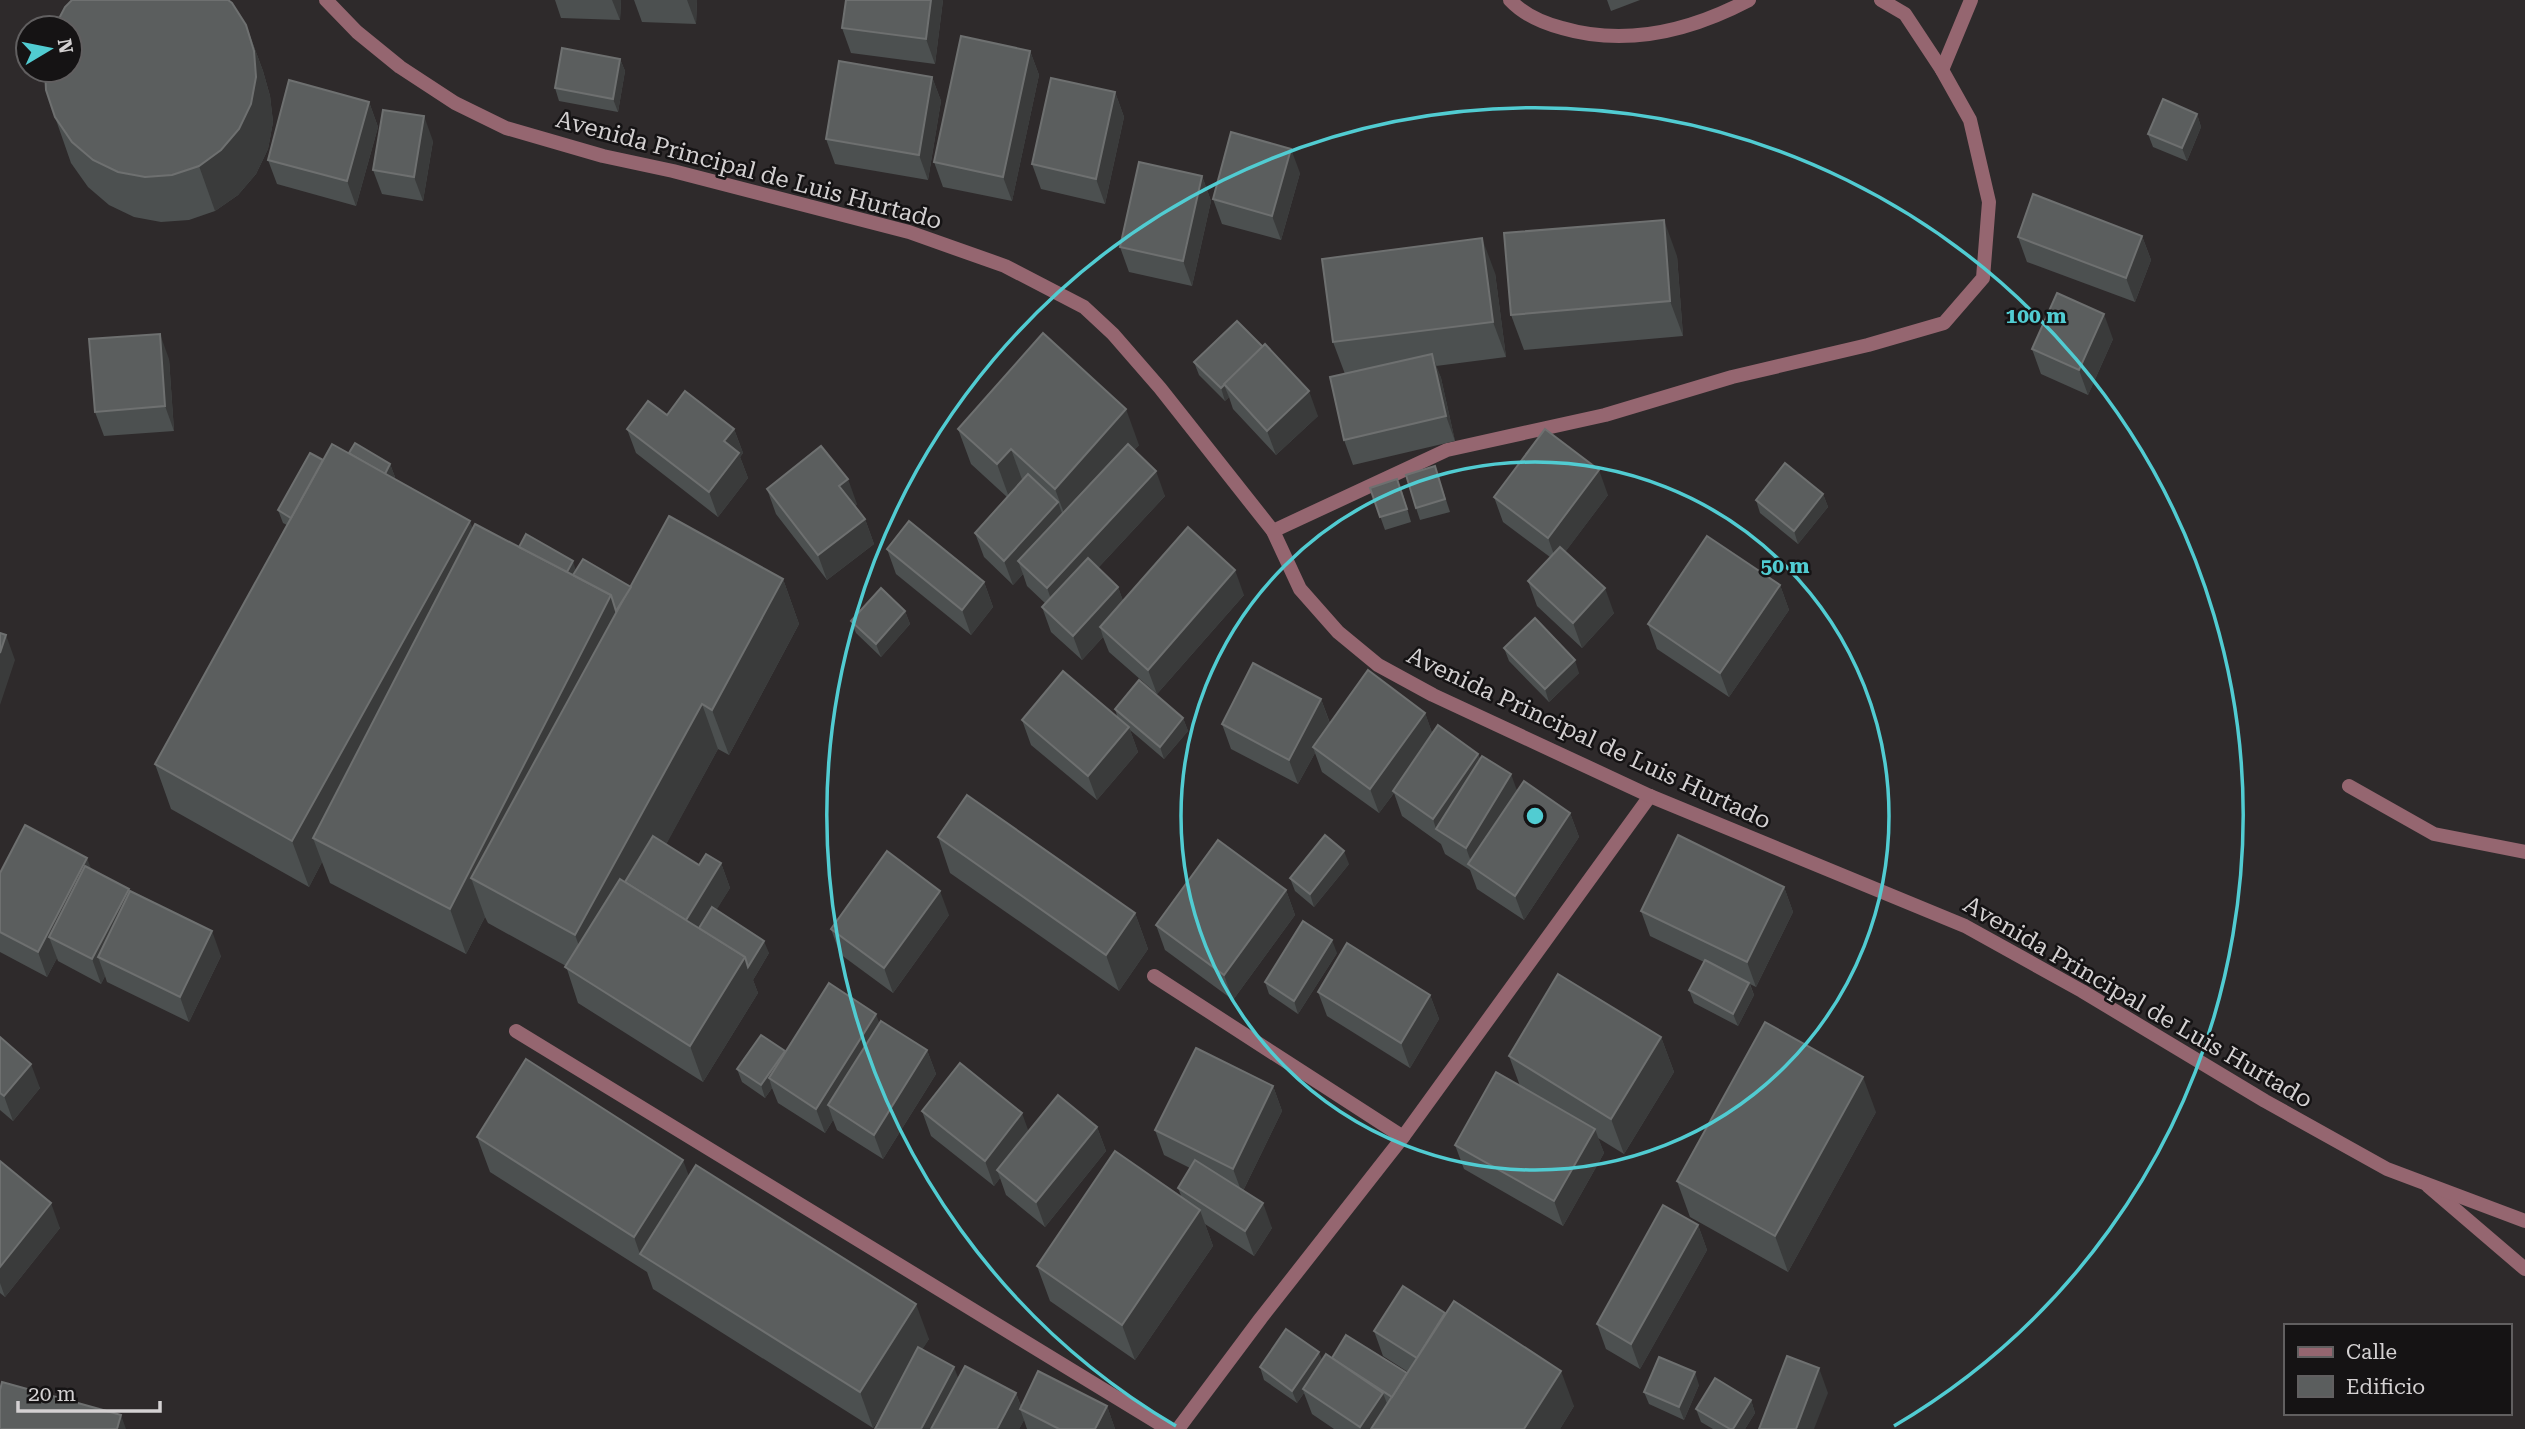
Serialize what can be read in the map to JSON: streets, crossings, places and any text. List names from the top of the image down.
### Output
{
  "streets": {
    "street": ["Avenida Principal de Luis Hurtado"]
  },
  "legend": ["Calle", "Edificio"],
  "scale_bar": "20 m",
  "north": "right",
  "rings": ["100 m", "50 m"]
}
